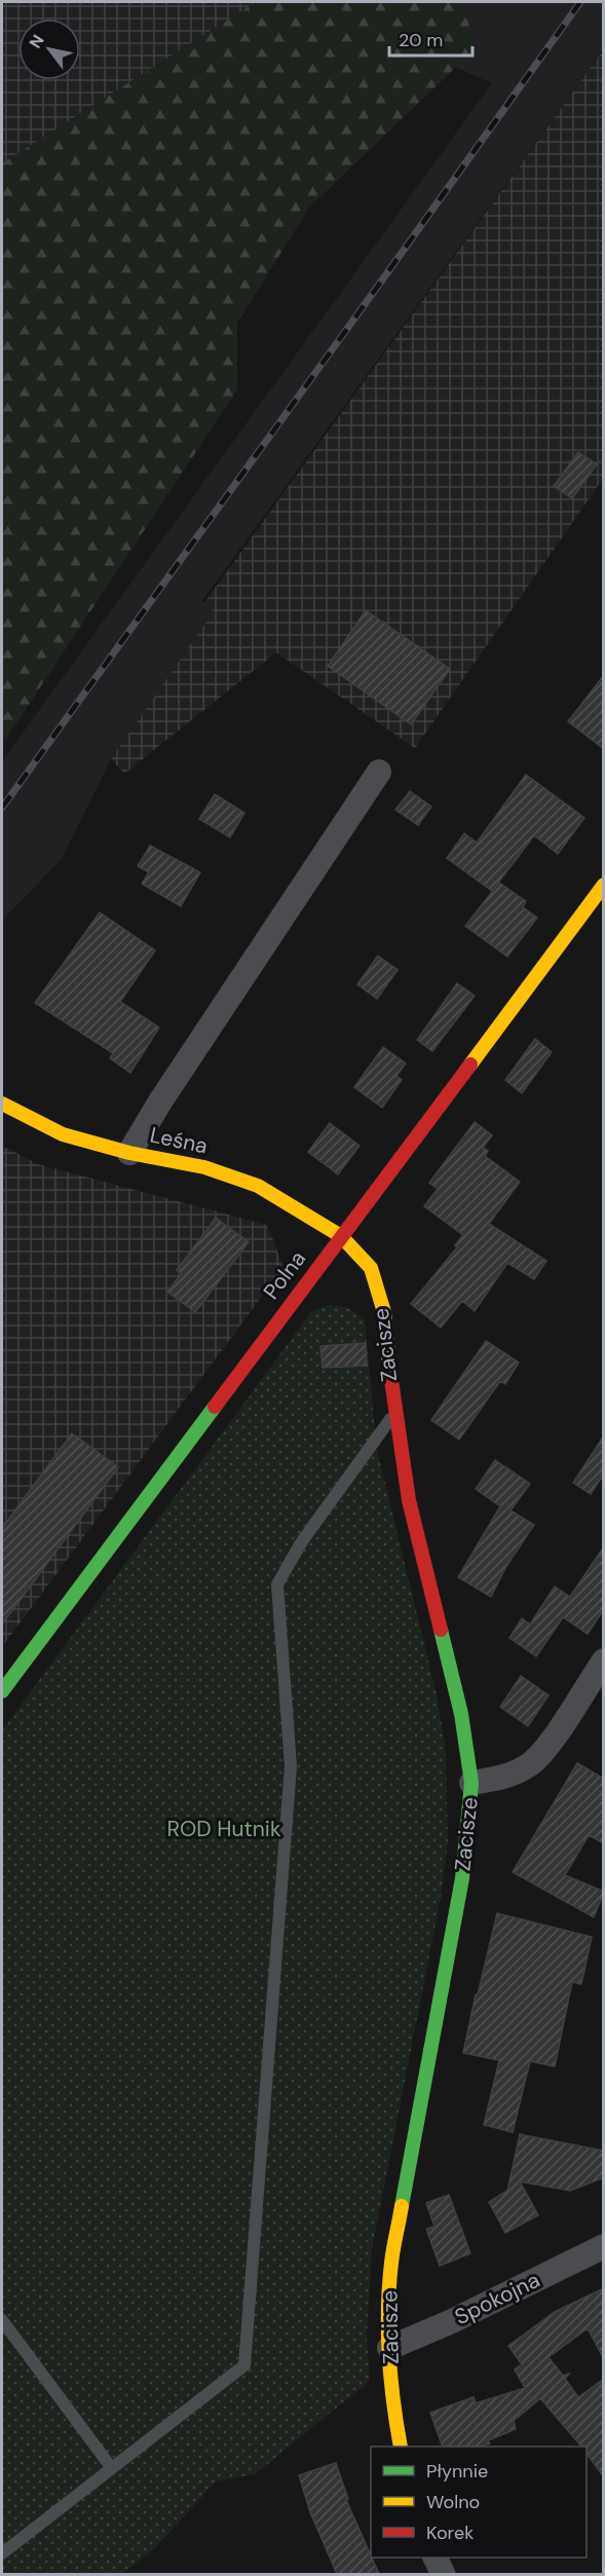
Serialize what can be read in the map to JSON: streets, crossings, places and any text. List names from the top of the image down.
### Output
{
  "streets": {
    "street": [
      "Leśna",
      "Polna",
      "Zacisze",
      "Spokojna"
    ]
  },
  "crossings": [
    ["Leśna", "Polna"],
    ["Leśna", "Zacisze"],
    ["Polna", "Zacisze"],
    ["Zacisze", "Spokojna"]
  ],
  "parks": ["ROD Hutnik"],
  "legend": ["Płynnie", "Wolno", "Korek"],
  "scale_bar": "20 m",
  "north": "top left"
}
